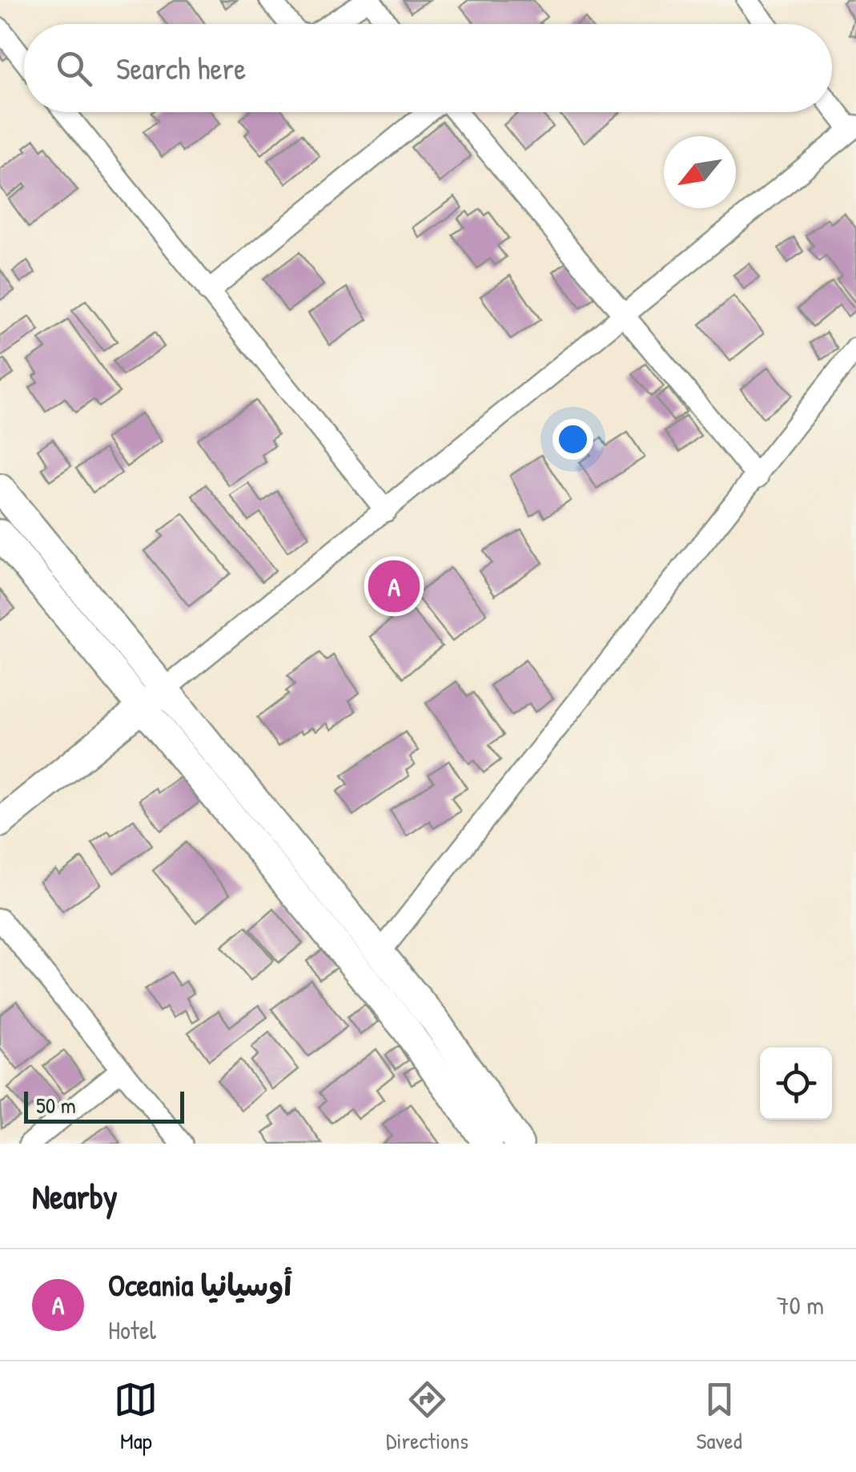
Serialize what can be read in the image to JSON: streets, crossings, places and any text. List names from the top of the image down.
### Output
{
  "scale_bar": "50 m",
  "north": "bottom left",
  "page": {
    "search": "Search here",
    "pins": "A",
    "scale": "50 m",
    "heading": "Nearby",
    "list": [
      {
        "mark": "A",
        "name": "Oceania أوسيانيا",
        "note": "Hotel",
        "value": "70 m"
      }
    ],
    "nav": ["Map", "Directions", "Saved"]
  }
}
